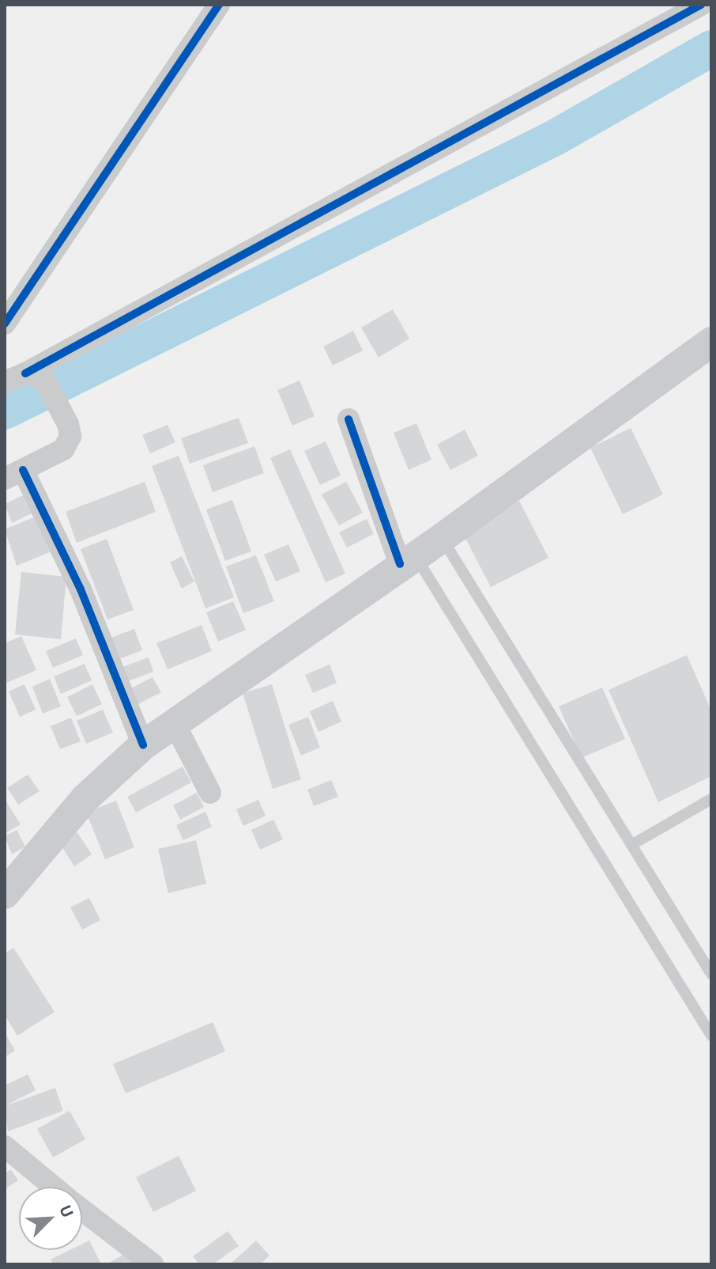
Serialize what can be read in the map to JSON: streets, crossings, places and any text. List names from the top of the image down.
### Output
{
  "north": "top right"
}
